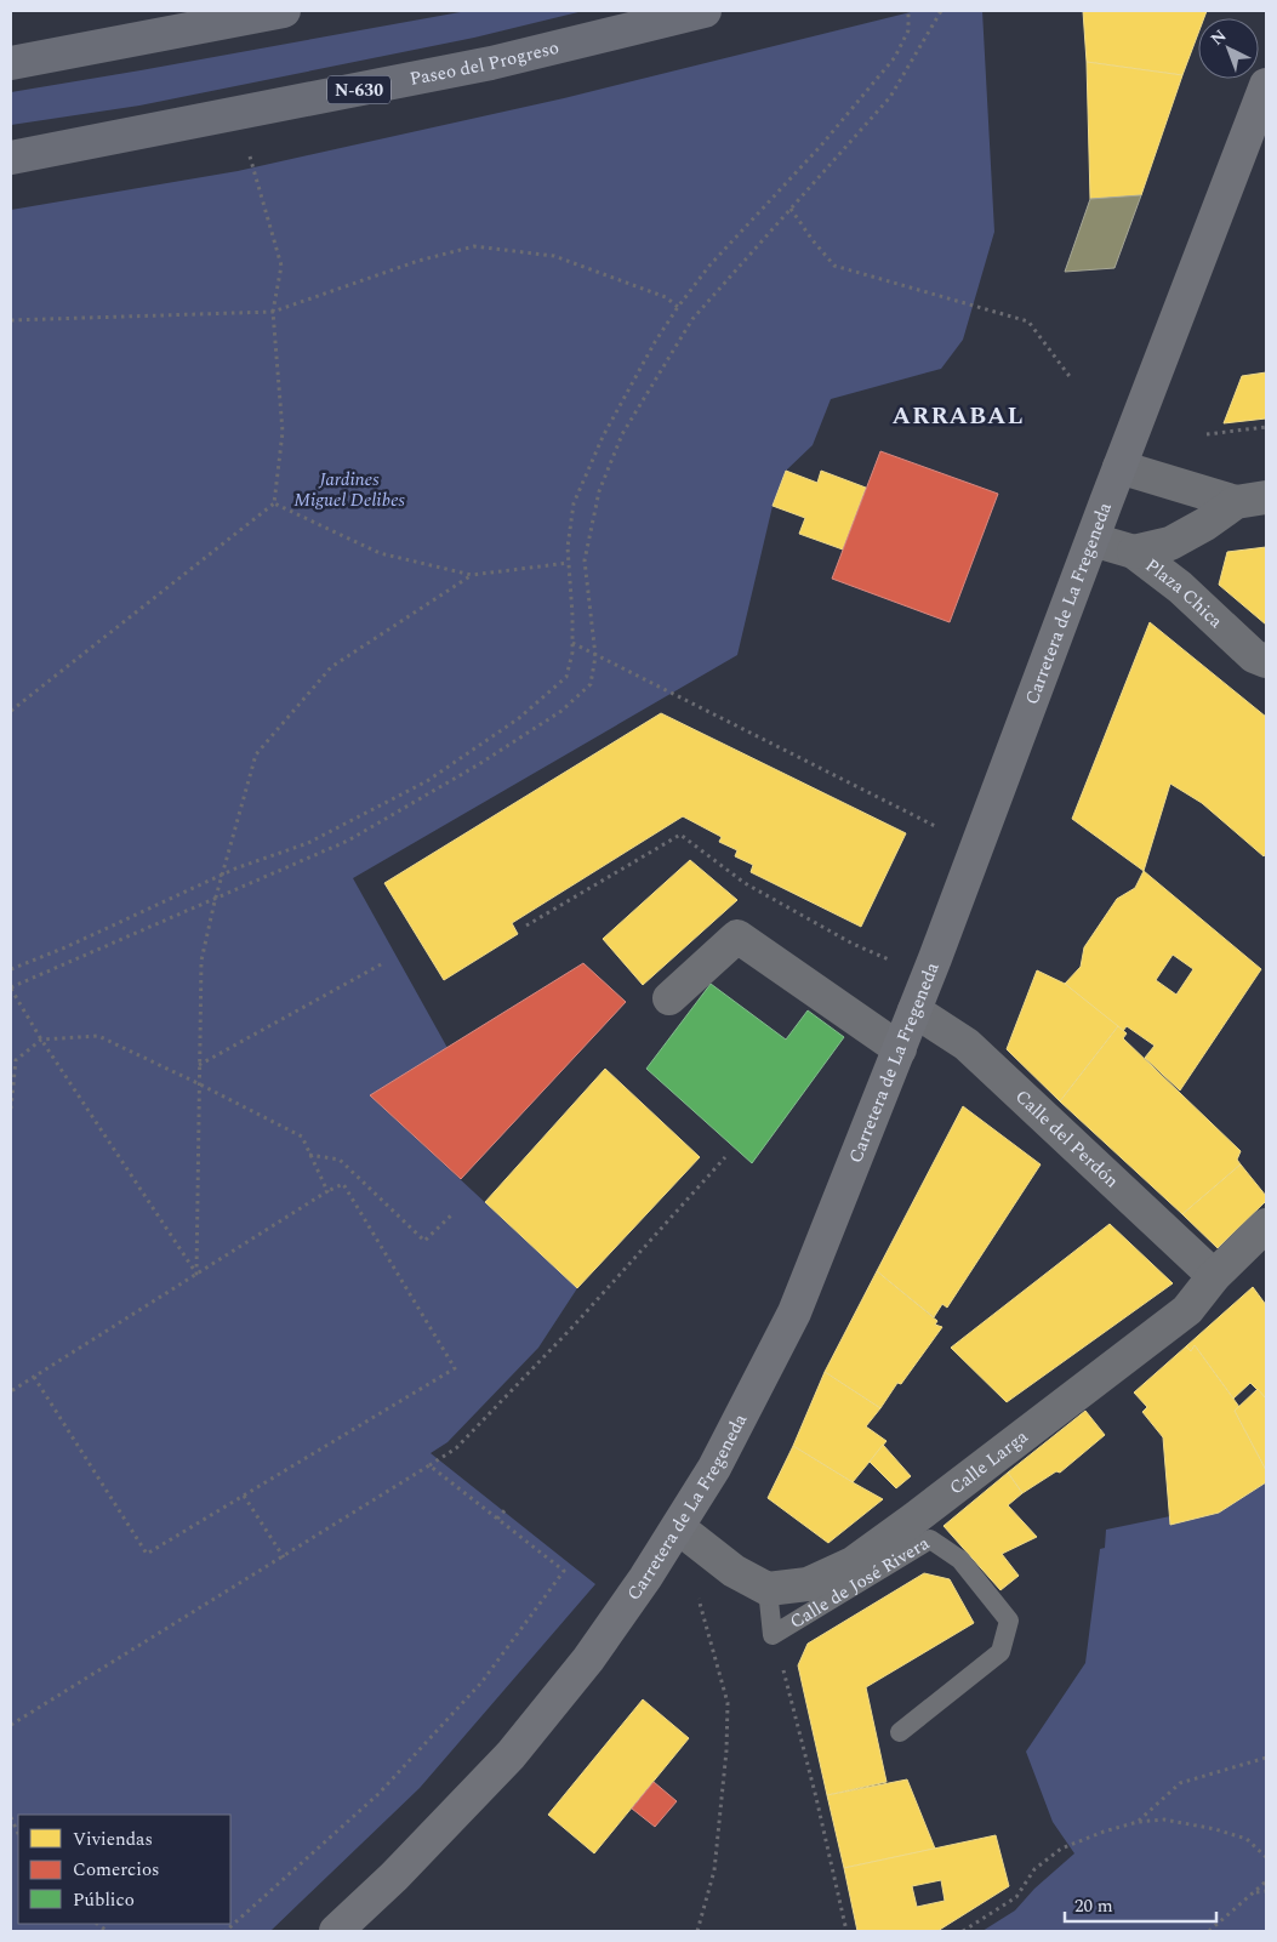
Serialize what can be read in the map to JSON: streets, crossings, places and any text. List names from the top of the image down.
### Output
{
  "streets": {
    "highway": ["Paseo del Progreso", "N-630"],
    "main road": ["Carretera de La Fregeneda"],
    "street": ["Plaza Chica", "Calle del Perdón", "Calle Larga"],
    "lane": ["Calle de José Rivera"]
  },
  "crossings": [
    ["Plaza Chica", "Carretera de La Fregeneda"],
    ["Carretera de La Fregeneda", "Calle del Perdón"],
    ["Calle del Perdón", "Calle Larga"],
    ["Calle Larga", "Calle de José Rivera"]
  ],
  "districts": ["ARRABAL"],
  "parks": ["Jardines Miguel Delibes"],
  "legend": ["Viviendas", "Comercios", "Público"],
  "scale_bar": "20 m",
  "north": "top left"
}
